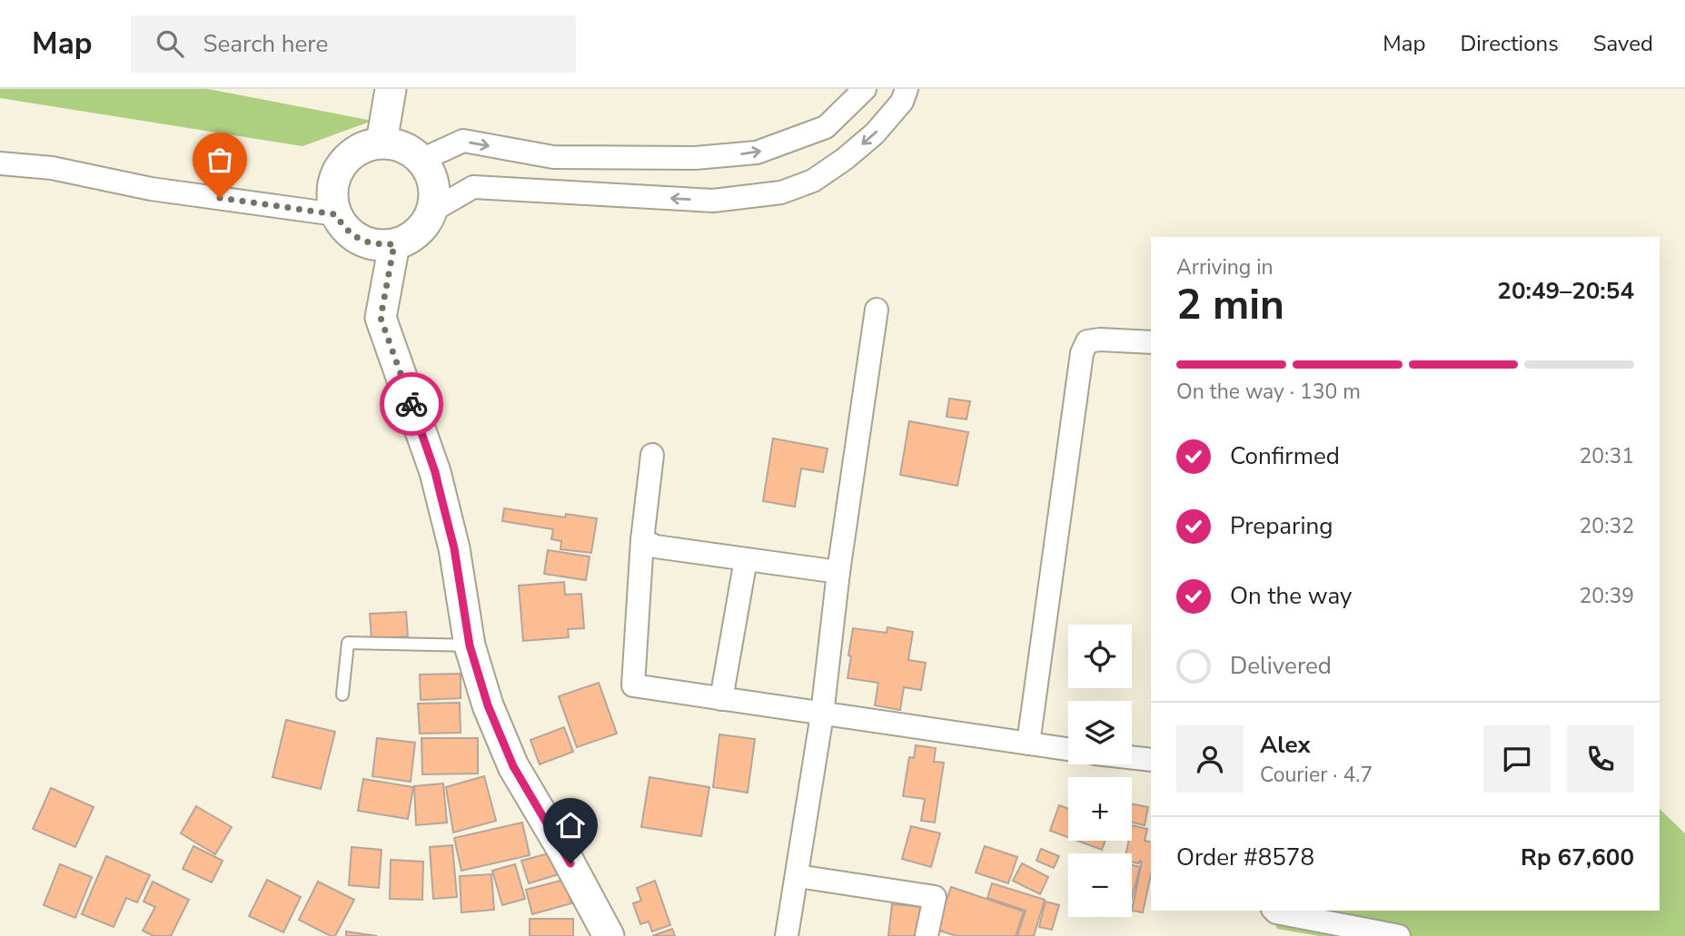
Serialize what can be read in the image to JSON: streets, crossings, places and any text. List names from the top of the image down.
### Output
{
  "page": {
    "header": "Map",
    "search": "Search here",
    "nav": ["Map", "Directions", "Saved"],
    "heading": ["2 min", "Arriving in", "20:49–20:54"],
    "panel": [
      "Alex",
      "Courier · 4.7",
      "Order #8578",
      "Rp 67,600"
    ],
    "bar": "On the way · 130 m",
    "list": [
      ["Confirmed", "20:31"],
      ["Preparing", "20:32"],
      ["On the way", "20:39"],
      "Delivered"
    ],
    "map_buttons": ["+", "−"]
  }
}
